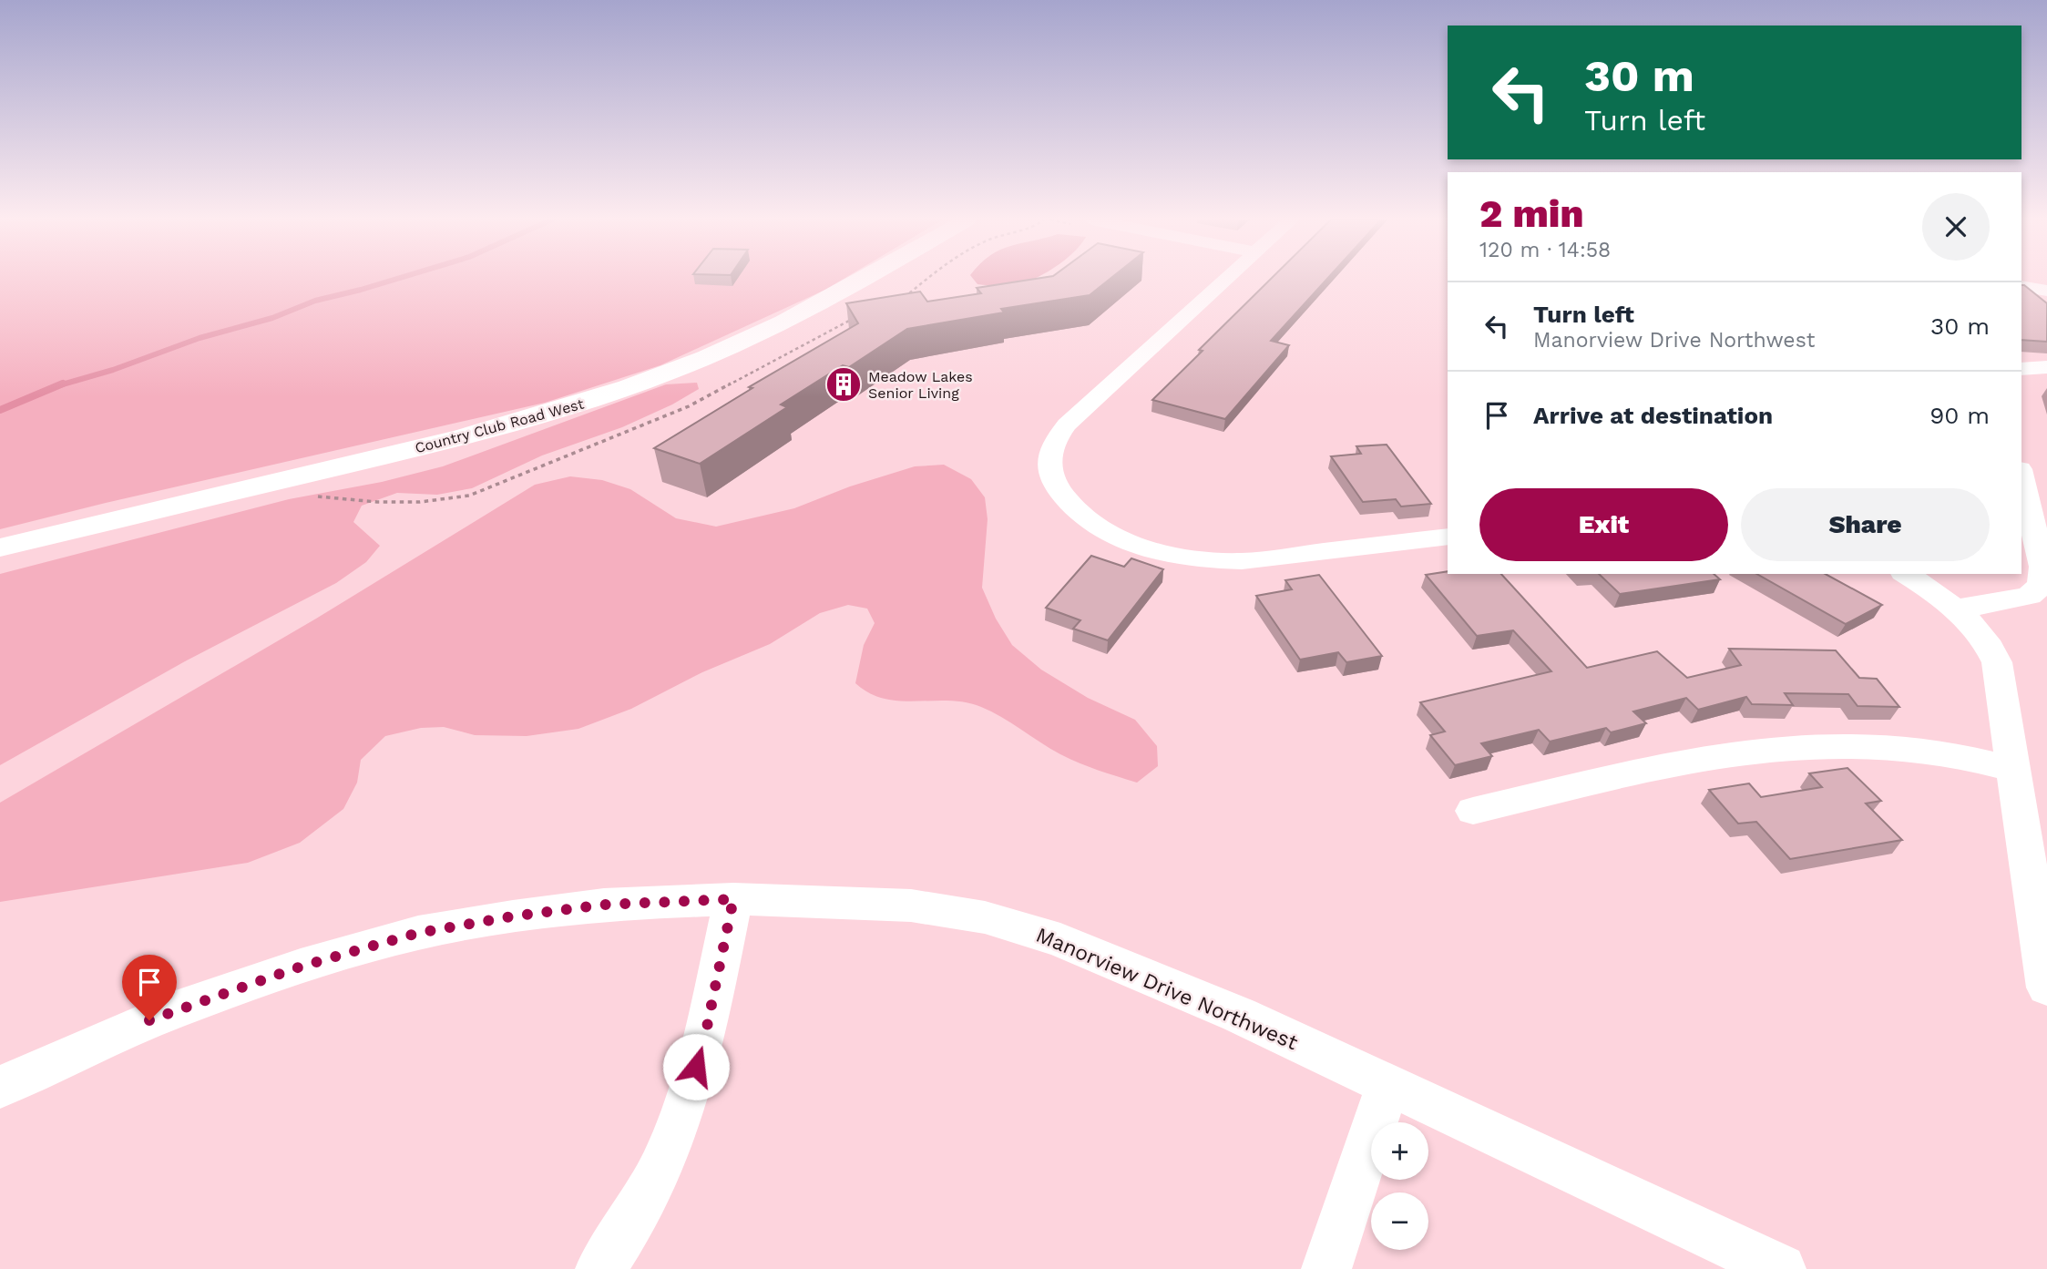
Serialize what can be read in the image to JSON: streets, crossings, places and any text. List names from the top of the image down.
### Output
{
  "streets": {
    "main road": ["Country Club Road West"],
    "street": ["Manorview Drive Northwest"]
  },
  "places": {
    "building": ["Meadow Lakes Senior Living"]
  },
  "page": {
    "turn": ["30 m", "Turn left"],
    "heading": ["2 min", "120 m · 14:58"],
    "list": [
      {
        "name": "Turn left",
        "note": "Manorview Drive Northwest",
        "value": "30 m"
      },
      {
        "name": "Arrive at destination",
        "value": "90 m"
      }
    ],
    "buttons": ["Exit", "Share"],
    "map_buttons": ["+", "−"]
  }
}
